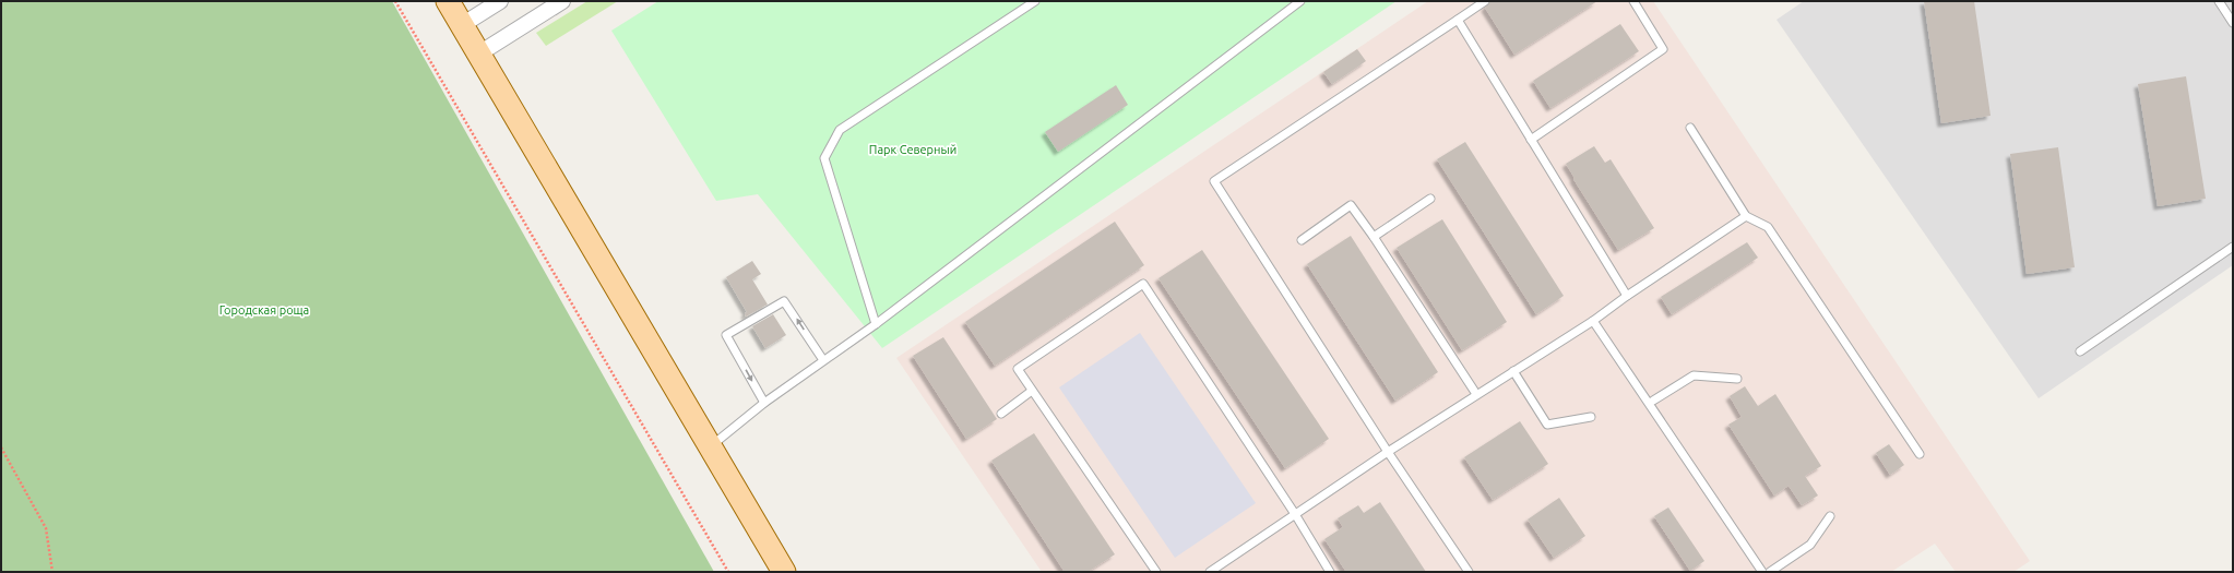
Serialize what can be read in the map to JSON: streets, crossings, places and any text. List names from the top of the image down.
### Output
{
  "parks": ["Парк Северный", "Городская роща"]
}
